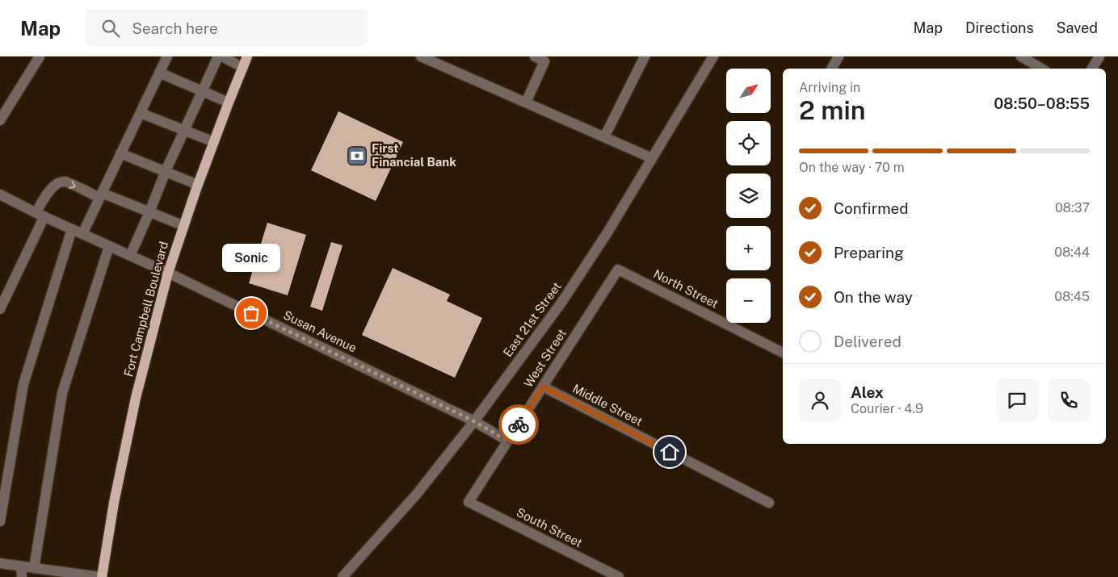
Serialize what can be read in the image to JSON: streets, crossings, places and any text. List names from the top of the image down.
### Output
{
  "streets": {
    "main road": ["Fort Campbell Boulevard"],
    "street": [
      "North Street",
      "East 21st Street",
      "Susan Avenue",
      "West Street",
      "Middle Street",
      "South Street"
    ]
  },
  "crossings": [
    ["North Street", "West Street"],
    ["Fort Campbell Boulevard", "Susan Avenue"],
    ["East 21st Street", "Susan Avenue"],
    ["West Street", "Middle Street"],
    ["West Street", "South Street"]
  ],
  "places": {
    "bank": ["First Financial Bank"],
    "other": ["Sonic"]
  },
  "north": "top right",
  "page": {
    "header": "Map",
    "search": "Search here",
    "nav": ["Map", "Directions", "Saved"],
    "map_buttons": ["+", "−"],
    "heading": ["2 min", "Arriving in", "08:50–08:55"],
    "panel": ["Alex", "Courier · 4.9"],
    "bar": "On the way · 70 m",
    "list": [
      ["Confirmed", "08:37"],
      ["Preparing", "08:44"],
      ["On the way", "08:45"],
      "Delivered"
    ],
    "bubble": "Sonic"
  }
}
